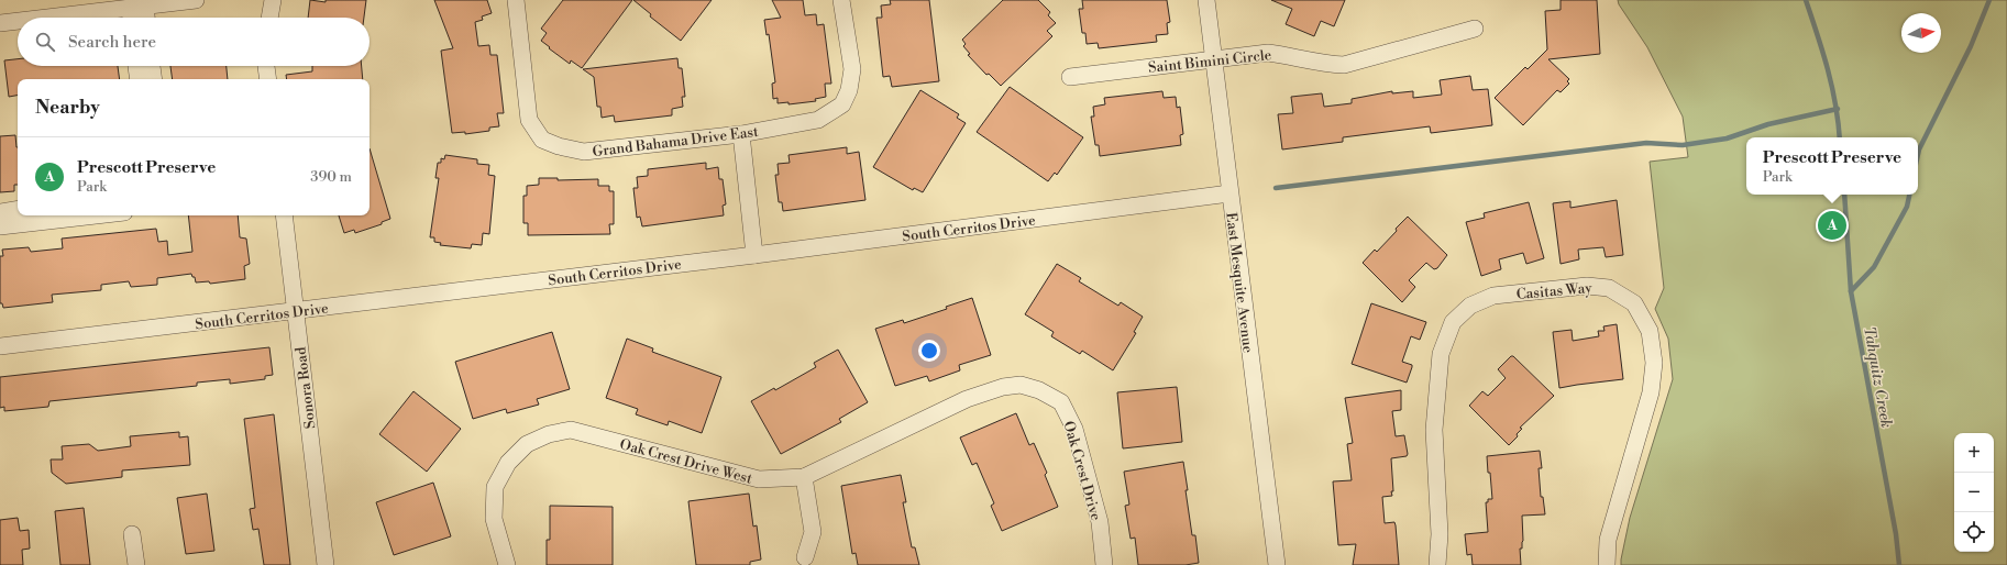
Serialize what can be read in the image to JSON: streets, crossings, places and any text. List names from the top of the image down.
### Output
{
  "streets": {
    "street": [
      "Saint Bimini Circle",
      "Grand Bahama Drive East",
      "South Cerritos Drive",
      "East Mesquite Avenue",
      "Casitas Way",
      "Sonora Road",
      "Oak Crest Drive West",
      "Oak Crest Drive"
    ]
  },
  "crossings": [
    ["Saint Bimini Circle", "East Mesquite Avenue"],
    ["South Cerritos Drive", "East Mesquite Avenue"],
    ["South Cerritos Drive", "Sonora Road"],
    ["Oak Crest Drive West", "Oak Crest Drive"]
  ],
  "water": ["Tahquitz Creek"],
  "north": "right",
  "page": {
    "search": "Search here",
    "heading": "Nearby",
    "list": [
      {
        "mark": "A",
        "name": "Prescott Preserve",
        "note": "Park",
        "value": "390 m"
      }
    ],
    "popup": ["Prescott Preserve", "Park"],
    "pins": "A",
    "map_buttons": ["+", "−"]
  }
}
